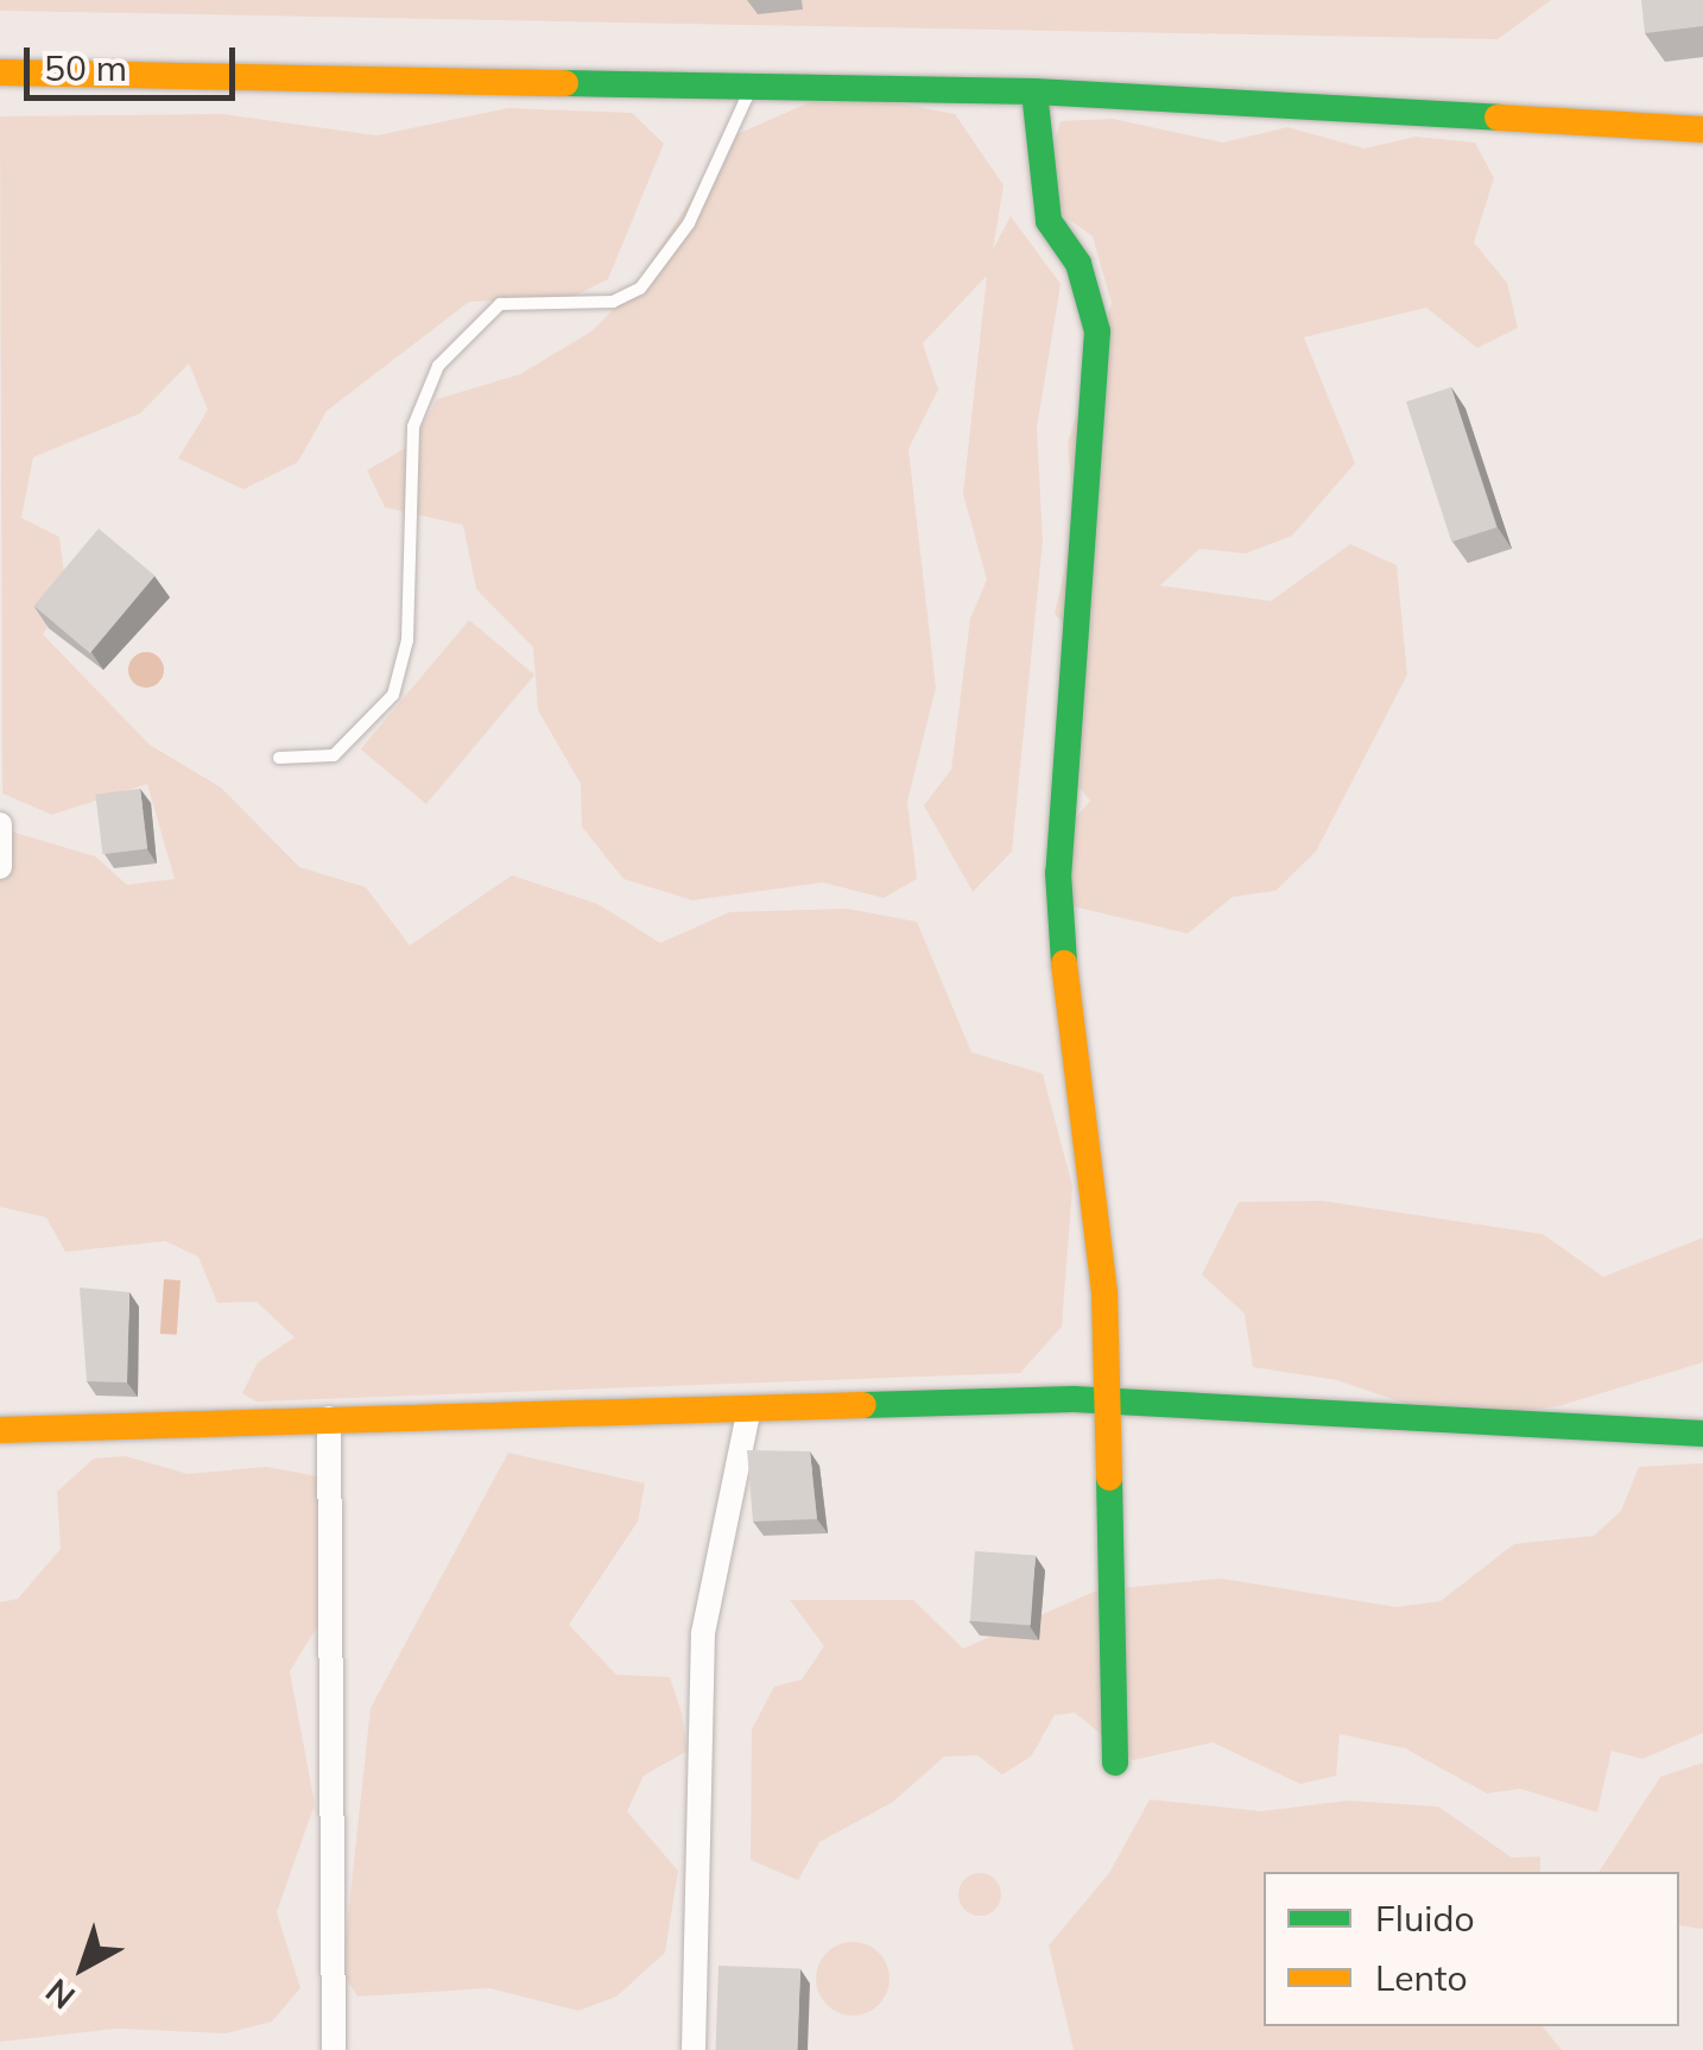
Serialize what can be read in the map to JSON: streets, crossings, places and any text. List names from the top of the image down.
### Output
{
  "legend": ["Fluido", "Lento"],
  "scale_bar": "50 m",
  "north": "bottom left"
}
